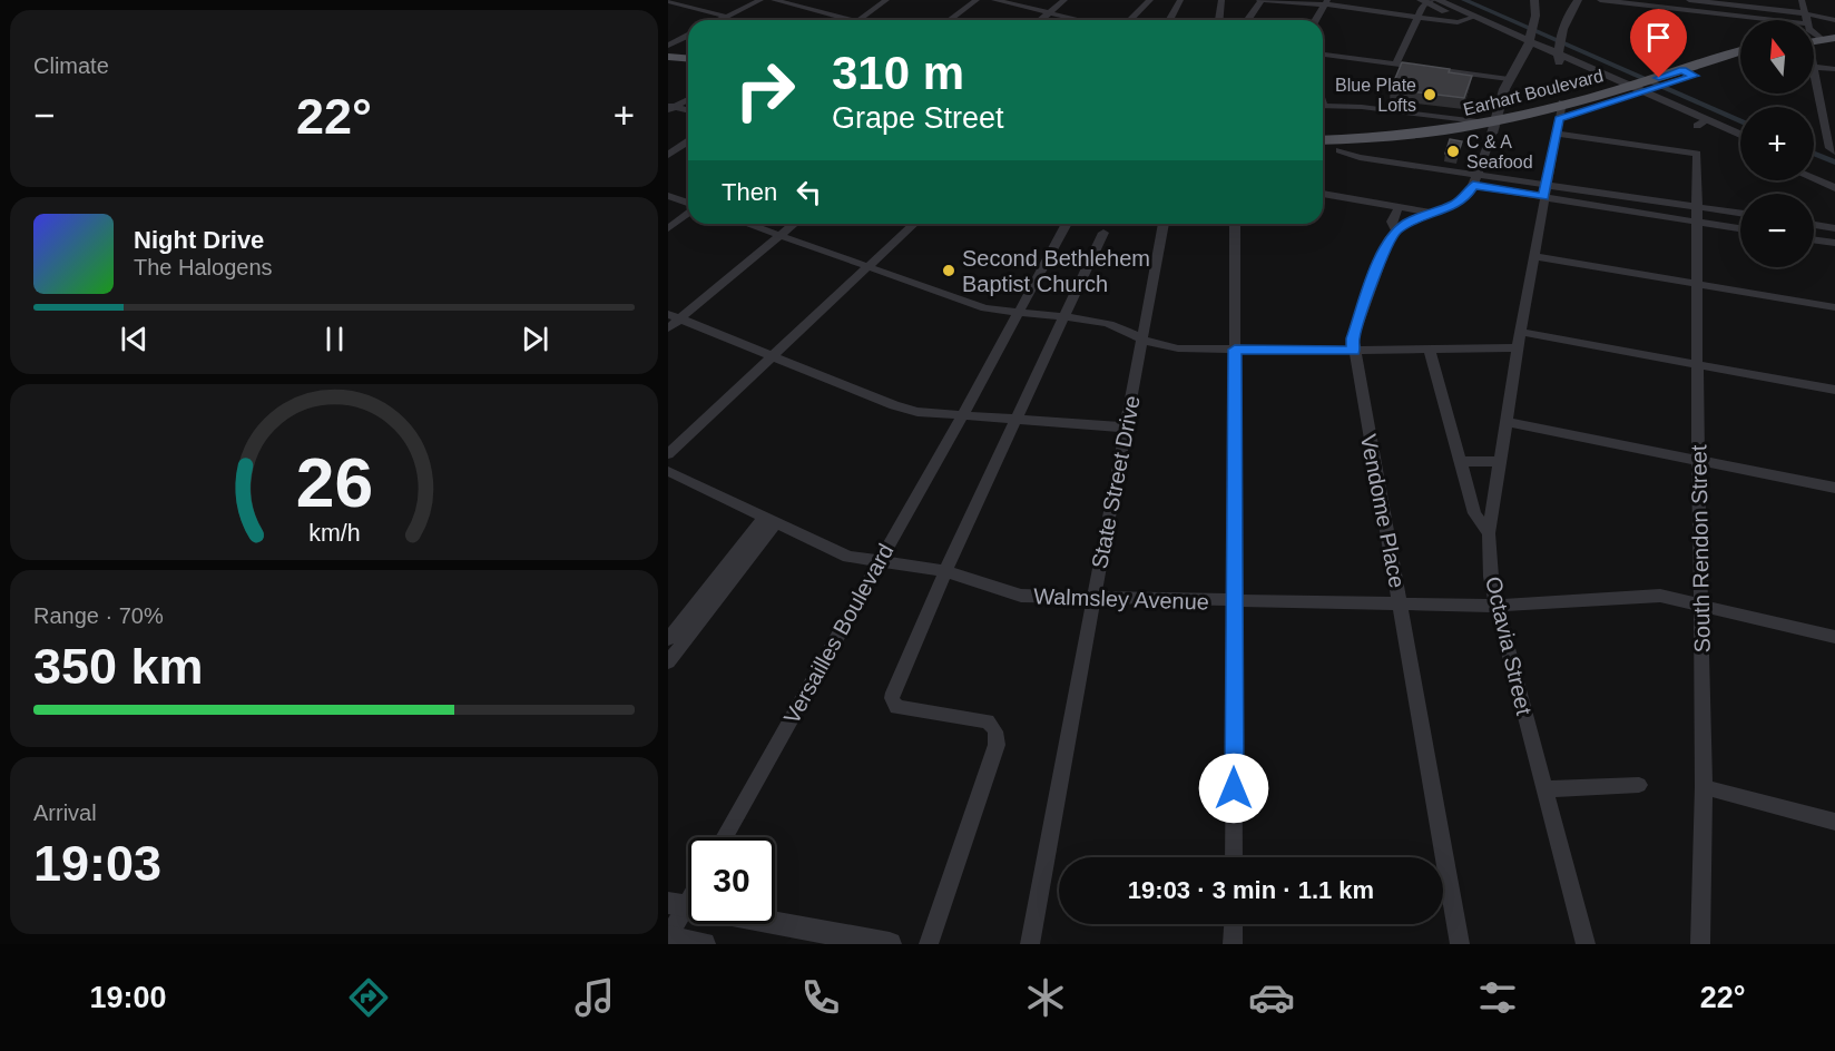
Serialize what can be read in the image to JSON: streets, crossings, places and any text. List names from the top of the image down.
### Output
{
  "streets": {
    "main road": ["Earhart Boulevard"],
    "street": [
      "State Street Drive",
      "Vendome Place",
      "South Rendon Street",
      "Walmsley Avenue",
      "Versailles Boulevard",
      "Octavia Street"
    ]
  },
  "crossings": [
    ["State Street Drive", "Walmsley Avenue"],
    ["Vendome Place", "Walmsley Avenue"],
    ["South Rendon Street", "Walmsley Avenue"],
    ["Walmsley Avenue", "Versailles Boulevard"],
    ["Walmsley Avenue", "Octavia Street"]
  ],
  "places": ["Blue Plate Lofts", "C & A Seafood", "Second Bethlehem Baptist Church"],
  "north": "top",
  "page": {
    "tile": [
      "Climate",
      ["Range · 70%", "350 km"],
      ["Arrival", "19:03"]
    ],
    "map_buttons": ["+", "−"],
    "turn": ["310 m", "Grape Street"],
    "heat": ["−", "22°", "+"],
    "then": "Then",
    "song": ["Night Drive", "The Halogens"],
    "limit": "30",
    "trip": "19:03 · 3 min · 1.1 km",
    "tabs": ["19:00", "22°"],
    "gauge": ["26", "km/h"]
  }
}
